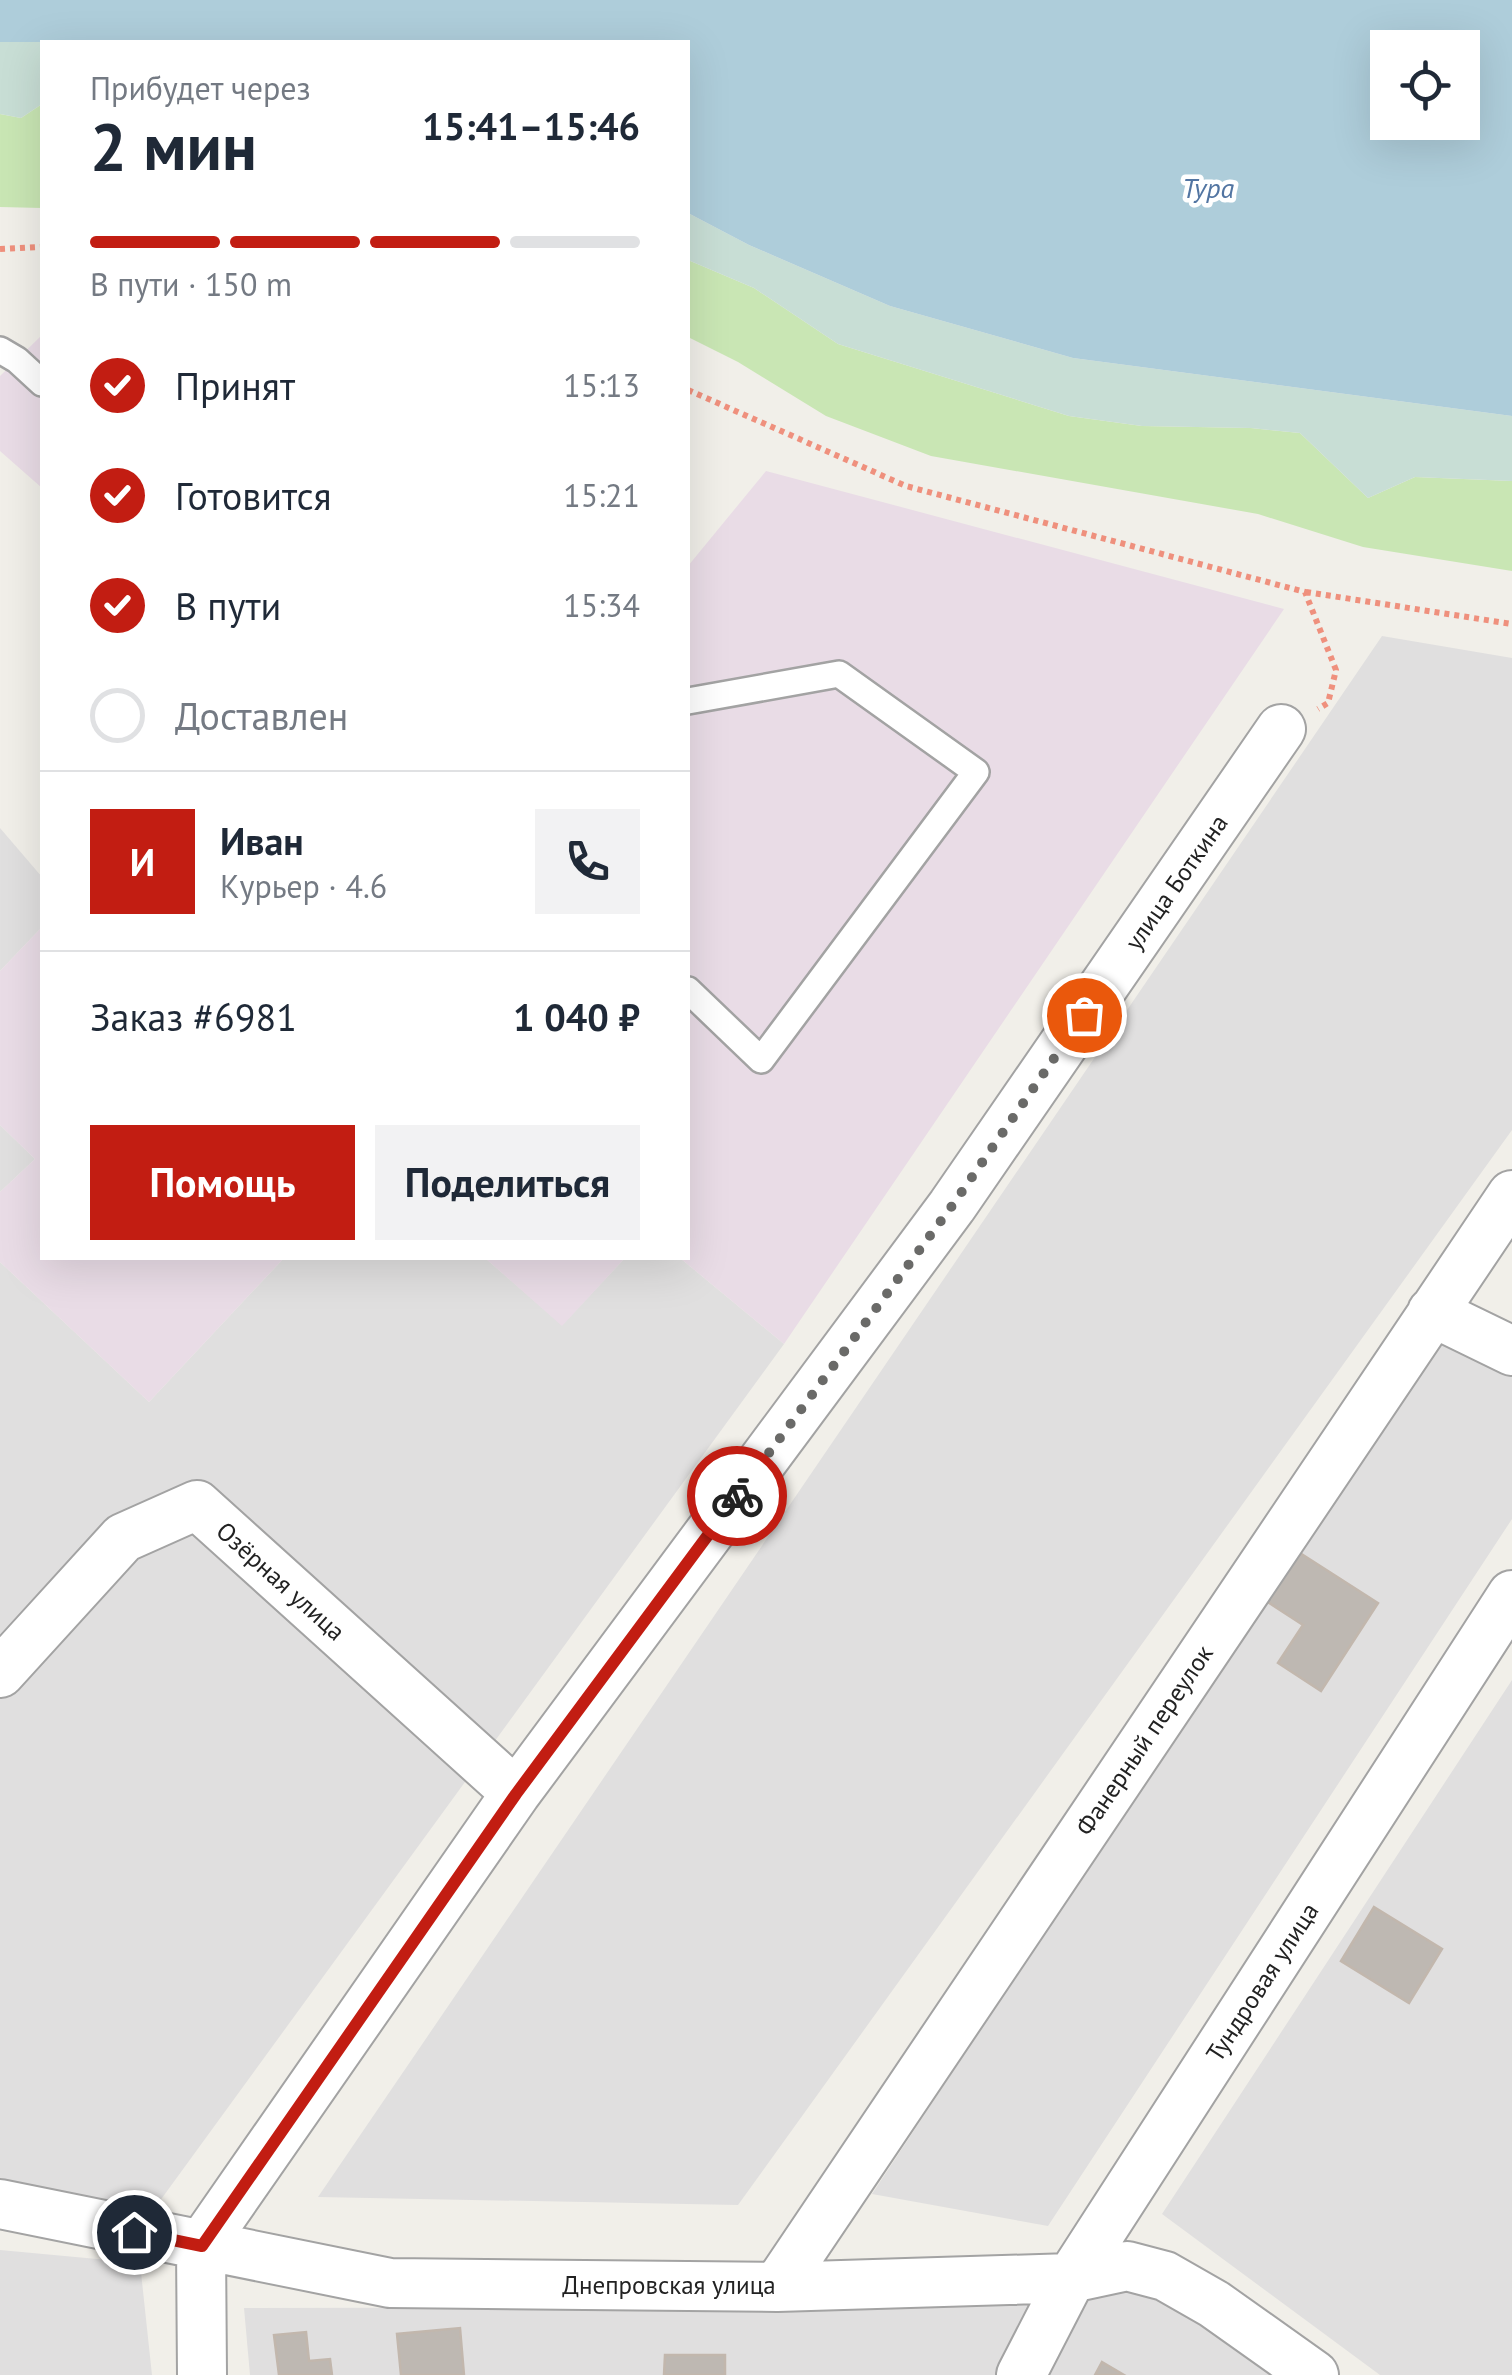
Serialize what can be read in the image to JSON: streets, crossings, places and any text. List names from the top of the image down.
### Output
{
  "streets": {
    "street": [
      "улица Боткина",
      "Озёрная улица",
      "Фанерный переулок",
      "Тундровая улица",
      "Днепровская улица"
    ]
  },
  "crossings": [
    ["улица Боткина", "Озёрная улица"],
    ["улица Боткина", "Днепровская улица"],
    ["Фанерный переулок", "Днепровская улица"],
    ["Тундровая улица", "Днепровская улица"]
  ],
  "water": ["Тура"],
  "page": {
    "heading": ["2 мин", "Прибудет через", "15:41–15:46"],
    "panel": [
      "Иван",
      "Курьер · 4.6",
      "Заказ #6981",
      "1 040 ₽"
    ],
    "bar": "В пути · 150 m",
    "list": [
      ["Принят", "15:13"],
      ["Готовится", "15:21"],
      ["В пути", "15:34"],
      "Доставлен"
    ],
    "round": "И",
    "buttons": ["Помощь", "Поделиться"]
  }
}
